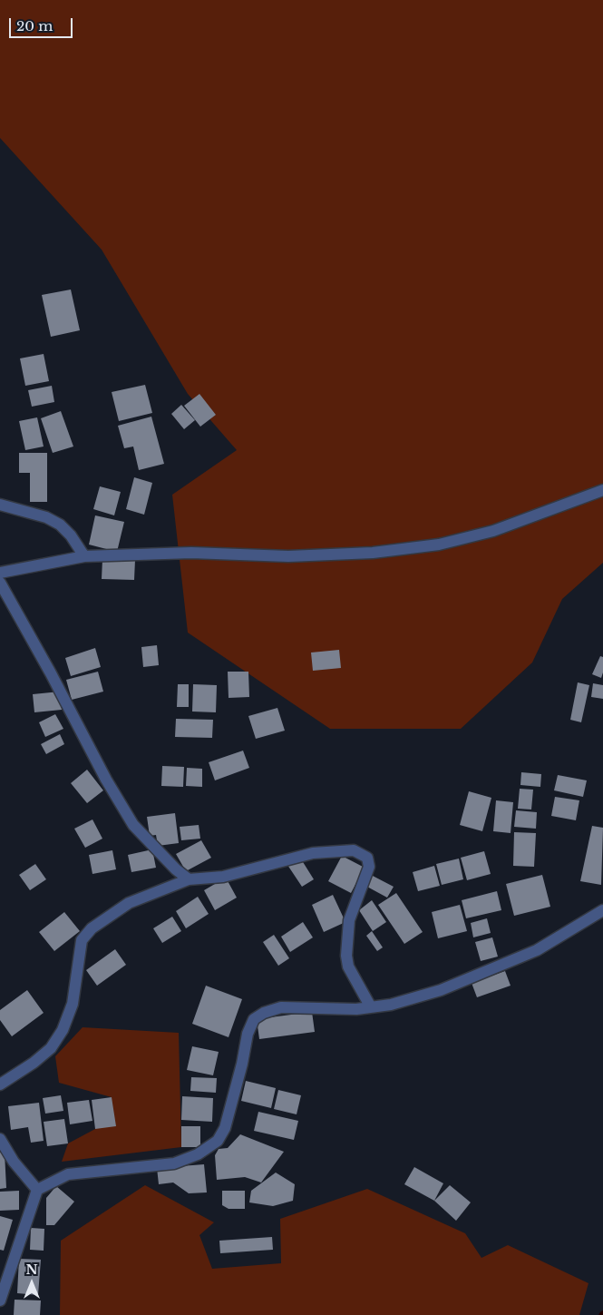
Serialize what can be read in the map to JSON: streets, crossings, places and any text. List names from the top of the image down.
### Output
{
  "scale_bar": "20 m",
  "north": "top"
}
